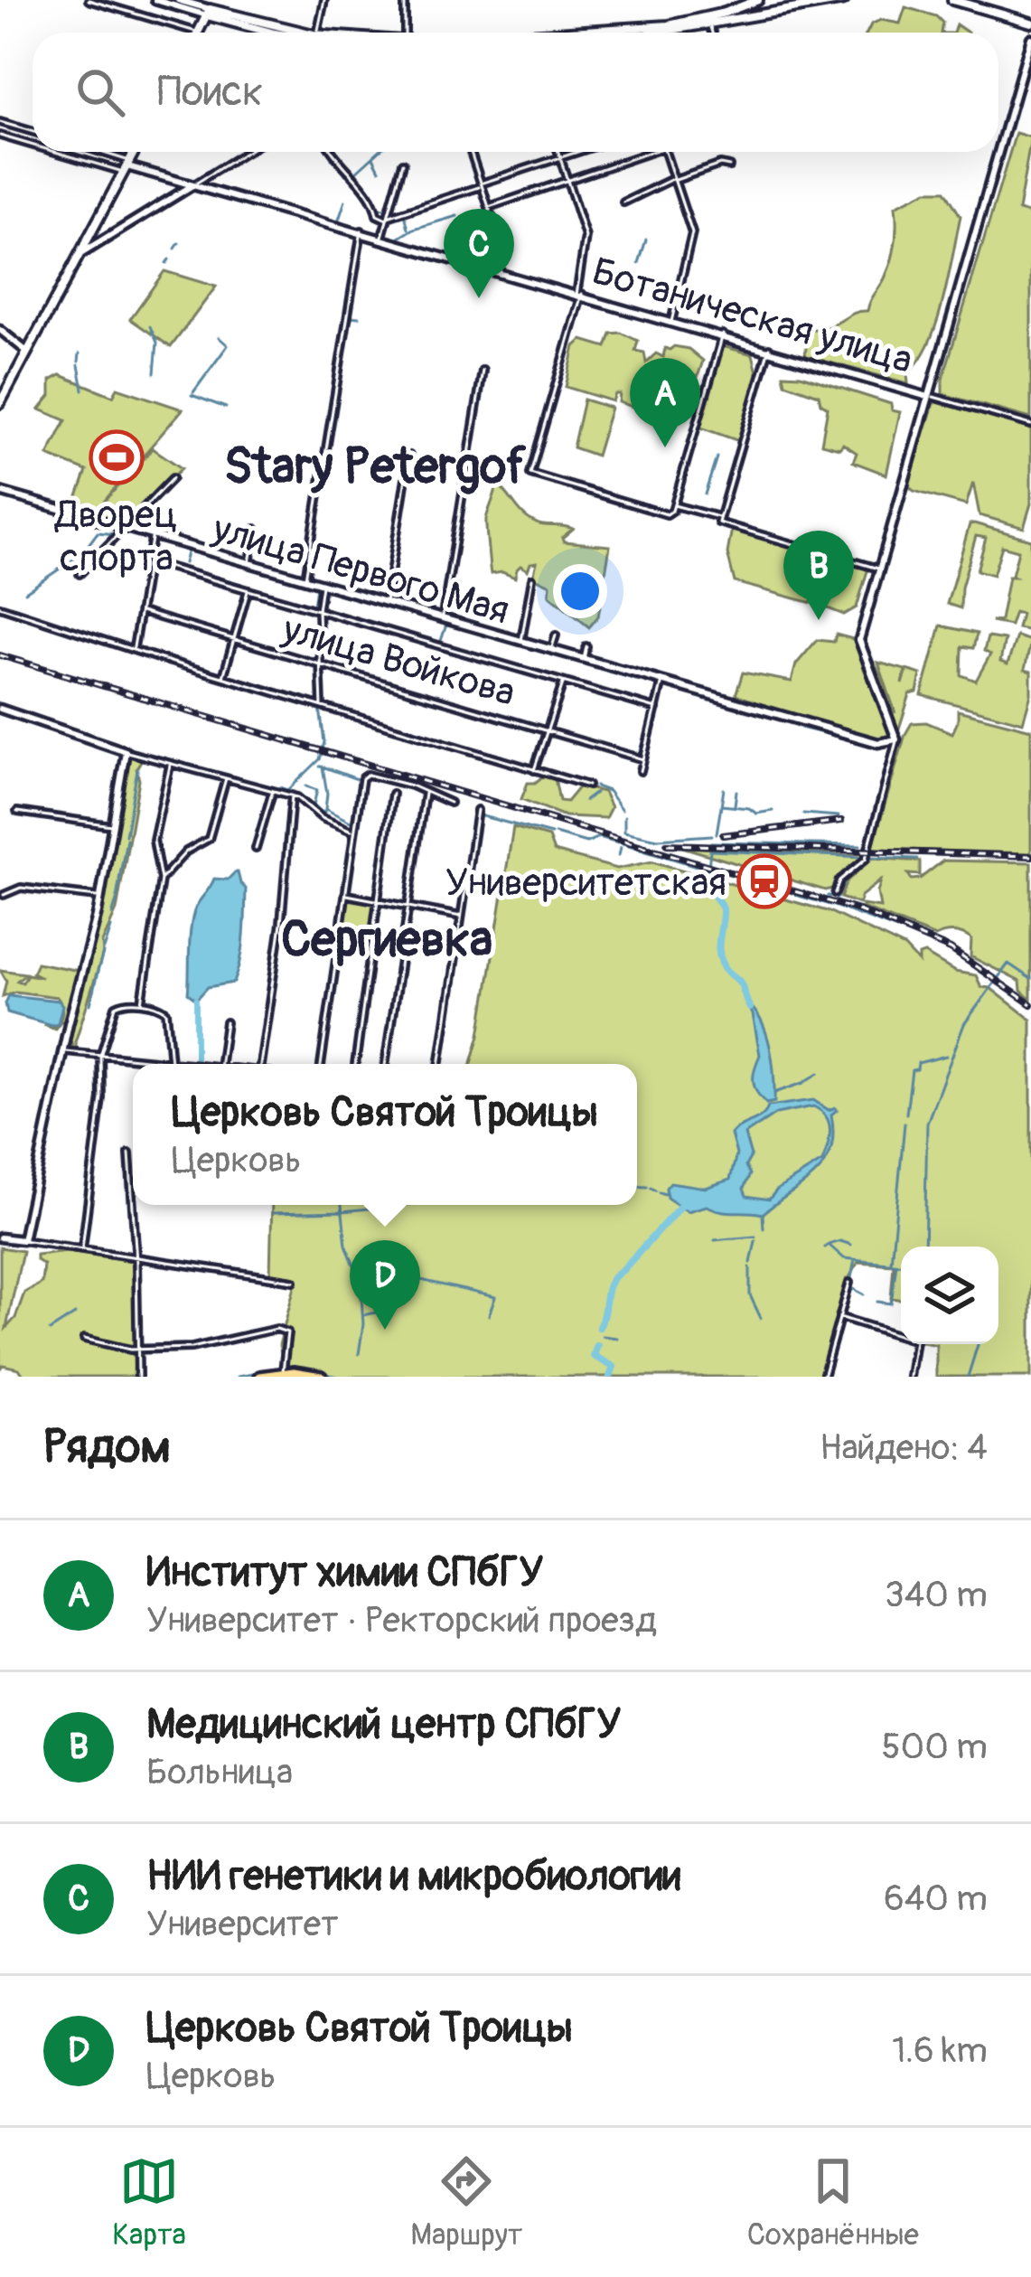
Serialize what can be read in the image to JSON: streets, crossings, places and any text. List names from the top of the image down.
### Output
{
  "streets": {
    "street": ["Ботаническая улица", "улица Первого Мая", "улица Войкова"]
  },
  "districts": ["Stary Petergof", "Сергиевка"],
  "places": {
    "sports": ["Дворец спорта"],
    "station": ["Университетская"]
  },
  "page": {
    "search": "Поиск",
    "pins": [
      "C",
      "A",
      "B",
      "D"
    ],
    "popup": ["Церковь Святой Троицы", "Церковь"],
    "heading": ["Рядом", "Найдено: 4"],
    "list": [
      {
        "mark": "A",
        "name": "Институт химии СПбГУ",
        "note": "Университет · Ректорский проезд",
        "value": "340 m"
      },
      {
        "mark": "B",
        "name": "Медицинский центр СПбГУ",
        "note": "Больница",
        "value": "500 m"
      },
      {
        "mark": "C",
        "name": "НИИ генетики и микробиологии",
        "note": "Университет",
        "value": "640 m"
      },
      {
        "mark": "D",
        "name": "Церковь Святой Троицы",
        "note": "Церковь",
        "value": "1.6 km"
      }
    ],
    "nav": ["Карта", "Маршрут", "Сохранённые"]
  }
}
